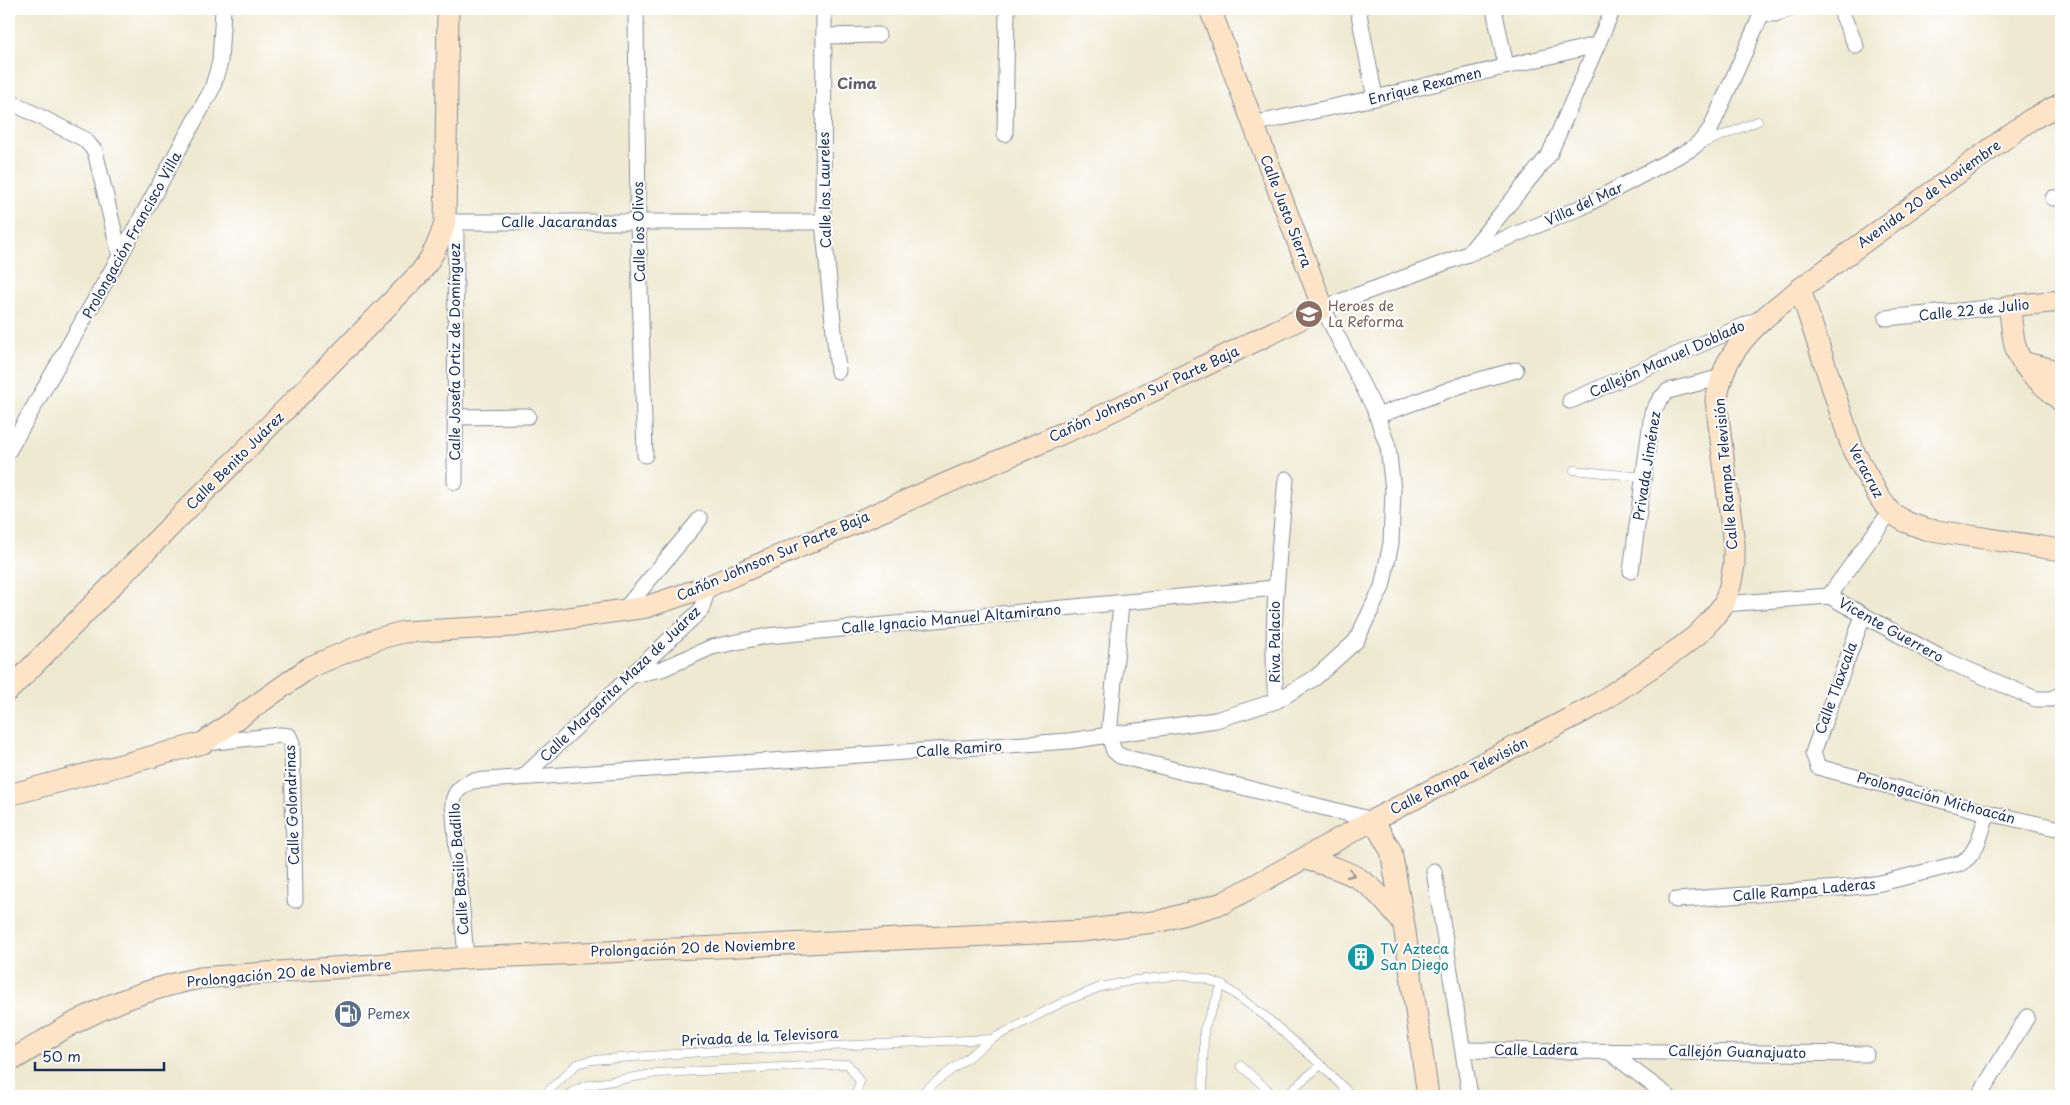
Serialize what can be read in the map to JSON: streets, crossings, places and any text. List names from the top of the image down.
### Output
{
  "streets": {
    "street": [
      "Enrique Rexamen",
      "Calle los Laureles",
      "Avenida 20 de Noviembre",
      "Villa del Mar",
      "Calle Justo Sierra",
      "Calle Jacarandas",
      "Calle los Olivos",
      "Prolongación Francisco Villa",
      "Calle 22 de Julio",
      "Calle Josefa Ortiz de Domínguez",
      "Callejón Manuel Doblado",
      "Cañón Johnson Sur Parte Baja",
      "Calle Benito Juárez",
      "Privada Jiménez",
      "Veracruz",
      "Calle Rampa Televisión",
      "Calle Ignacio Manuel Altamirano",
      "Vicente Guerrero",
      "Riva Palacio",
      "Calle Margarita Maza de Juárez",
      "Calle Tlaxcala",
      "Calle Ramiro",
      "Prolongación Michoacán",
      "Calle Golondrinas",
      "Calle Basilio Badillo",
      "Calle Rampa Laderas",
      "Prolongación 20 de Noviembre",
      "Calle Ladera",
      "Callejón Guanajuato"
    ],
    "lane": ["Privada de la Televisora"]
  },
  "crossings": [
    ["Enrique Rexamen", "Calle Justo Sierra"],
    ["Calle los Laureles", "Calle Jacarandas"],
    ["Avenida 20 de Noviembre", "Veracruz"],
    ["Avenida 20 de Noviembre", "Calle Rampa Televisión"],
    ["Villa del Mar", "Calle Justo Sierra"],
    ["Villa del Mar", "Cañón Johnson Sur Parte Baja"],
    ["Calle Justo Sierra", "Cañón Johnson Sur Parte Baja"],
    ["Calle Justo Sierra", "Riva Palacio"],
    ["Calle Jacarandas", "Calle los Olivos"],
    ["Calle Jacarandas", "Calle Josefa Ortiz de Domínguez"],
    ["Calle Jacarandas", "Calle Benito Juárez"],
    ["Calle Josefa Ortiz de Domínguez", "Calle Benito Juárez"],
    ["Callejón Manuel Doblado", "Calle Rampa Televisión"],
    ["Cañón Johnson Sur Parte Baja", "Calle Margarita Maza de Juárez"],
    ["Cañón Johnson Sur Parte Baja", "Calle Golondrinas"],
    ["Privada Jiménez", "Calle Rampa Televisión"],
    ["Veracruz", "Calle Rampa Televisión"],
    ["Calle Rampa Televisión", "Vicente Guerrero"],
    ["Calle Rampa Televisión", "Prolongación 20 de Noviembre"],
    ["Calle Ignacio Manuel Altamirano", "Riva Palacio"],
    ["Calle Ignacio Manuel Altamirano", "Calle Margarita Maza de Juárez"],
    ["Vicente Guerrero", "Calle Tlaxcala"],
    ["Riva Palacio", "Calle Ramiro"],
    ["Calle Margarita Maza de Juárez", "Calle Ramiro"],
    ["Calle Margarita Maza de Juárez", "Calle Basilio Badillo"],
    ["Calle Tlaxcala", "Prolongación Michoacán"],
    ["Calle Ramiro", "Calle Basilio Badillo"],
    ["Prolongación Michoacán", "Calle Rampa Laderas"],
    ["Calle Basilio Badillo", "Prolongación 20 de Noviembre"],
    ["Calle Ladera", "Callejón Guanajuato"]
  ],
  "districts": ["Cima"],
  "places": {
    "school or university": ["Heroes de La Reforma"],
    "building": ["TV Azteca San Diego"],
    "fuel station": ["Pemex"]
  },
  "scale_bar": "50 m"
}
